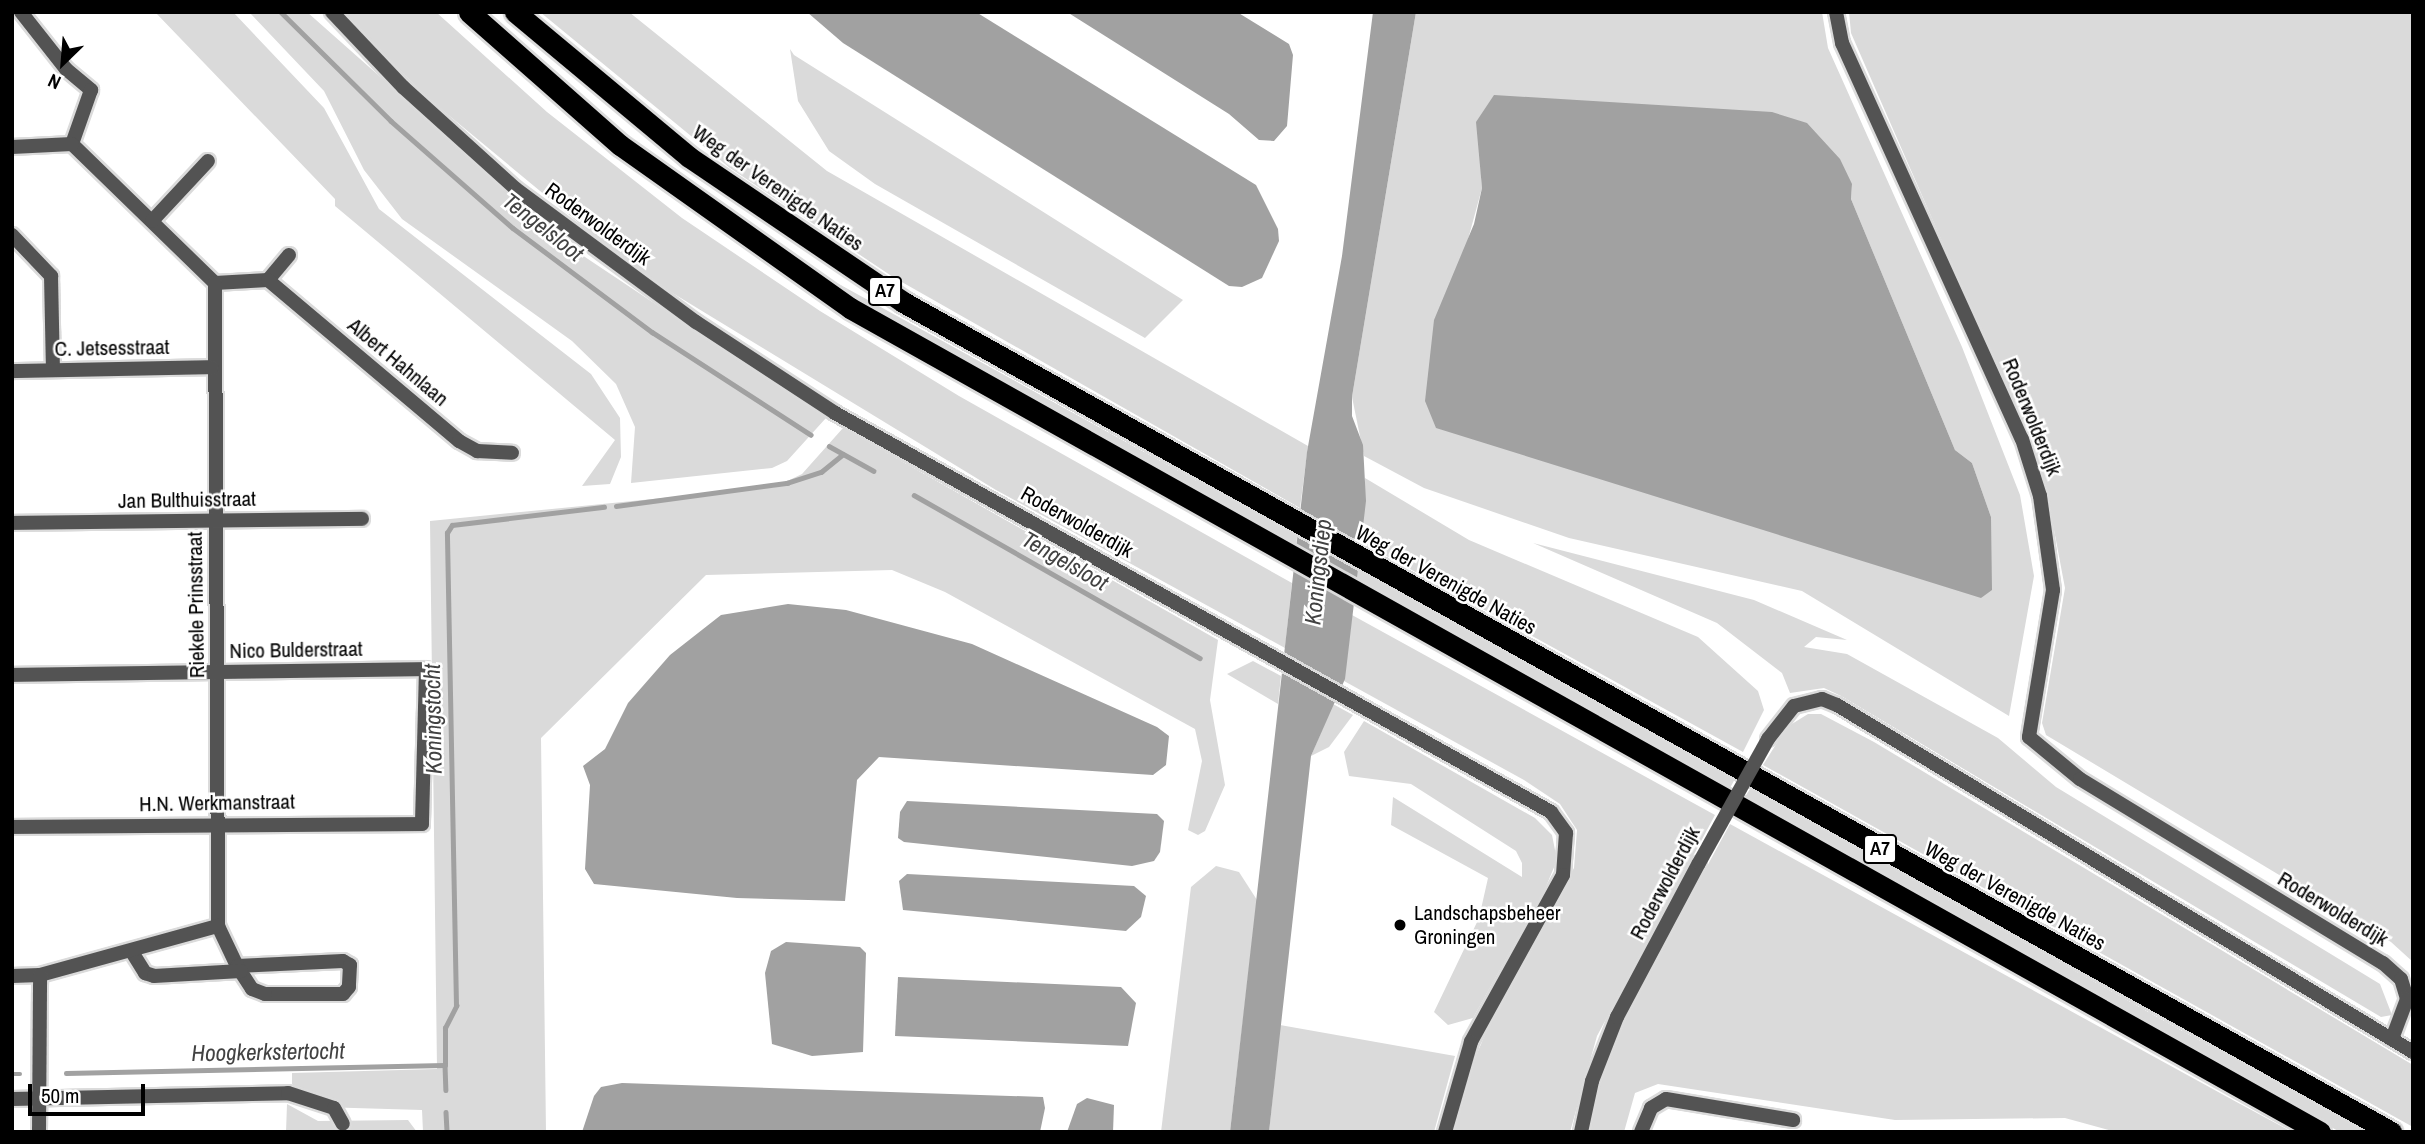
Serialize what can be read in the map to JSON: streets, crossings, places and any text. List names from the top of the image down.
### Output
{
  "streets": {
    "highway": ["Weg der Verenigde Naties", "A7"],
    "street": [
      "Roderwolderdijk",
      "C. Jetsesstraat",
      "Albert Hahnlaan",
      "Jan Bulthuisstraat",
      "Riekele Prinsstraat",
      "Nico Bulderstraat",
      "H.N. Werkmanstraat"
    ]
  },
  "crossings": [
    ["C. Jetsesstraat", "Riekele Prinsstraat"],
    ["Jan Bulthuisstraat", "Riekele Prinsstraat"],
    ["Riekele Prinsstraat", "Nico Bulderstraat"],
    ["Riekele Prinsstraat", "H.N. Werkmanstraat"],
    ["Nico Bulderstraat", "H.N. Werkmanstraat"]
  ],
  "water": [
    "Tengelsloot",
    "Koningsdiep",
    "Koningstocht",
    "Hoogkerkstertocht"
  ],
  "places": ["Landschapsbeheer Groningen"],
  "scale_bar": "50 m",
  "north": "bottom left"
}
